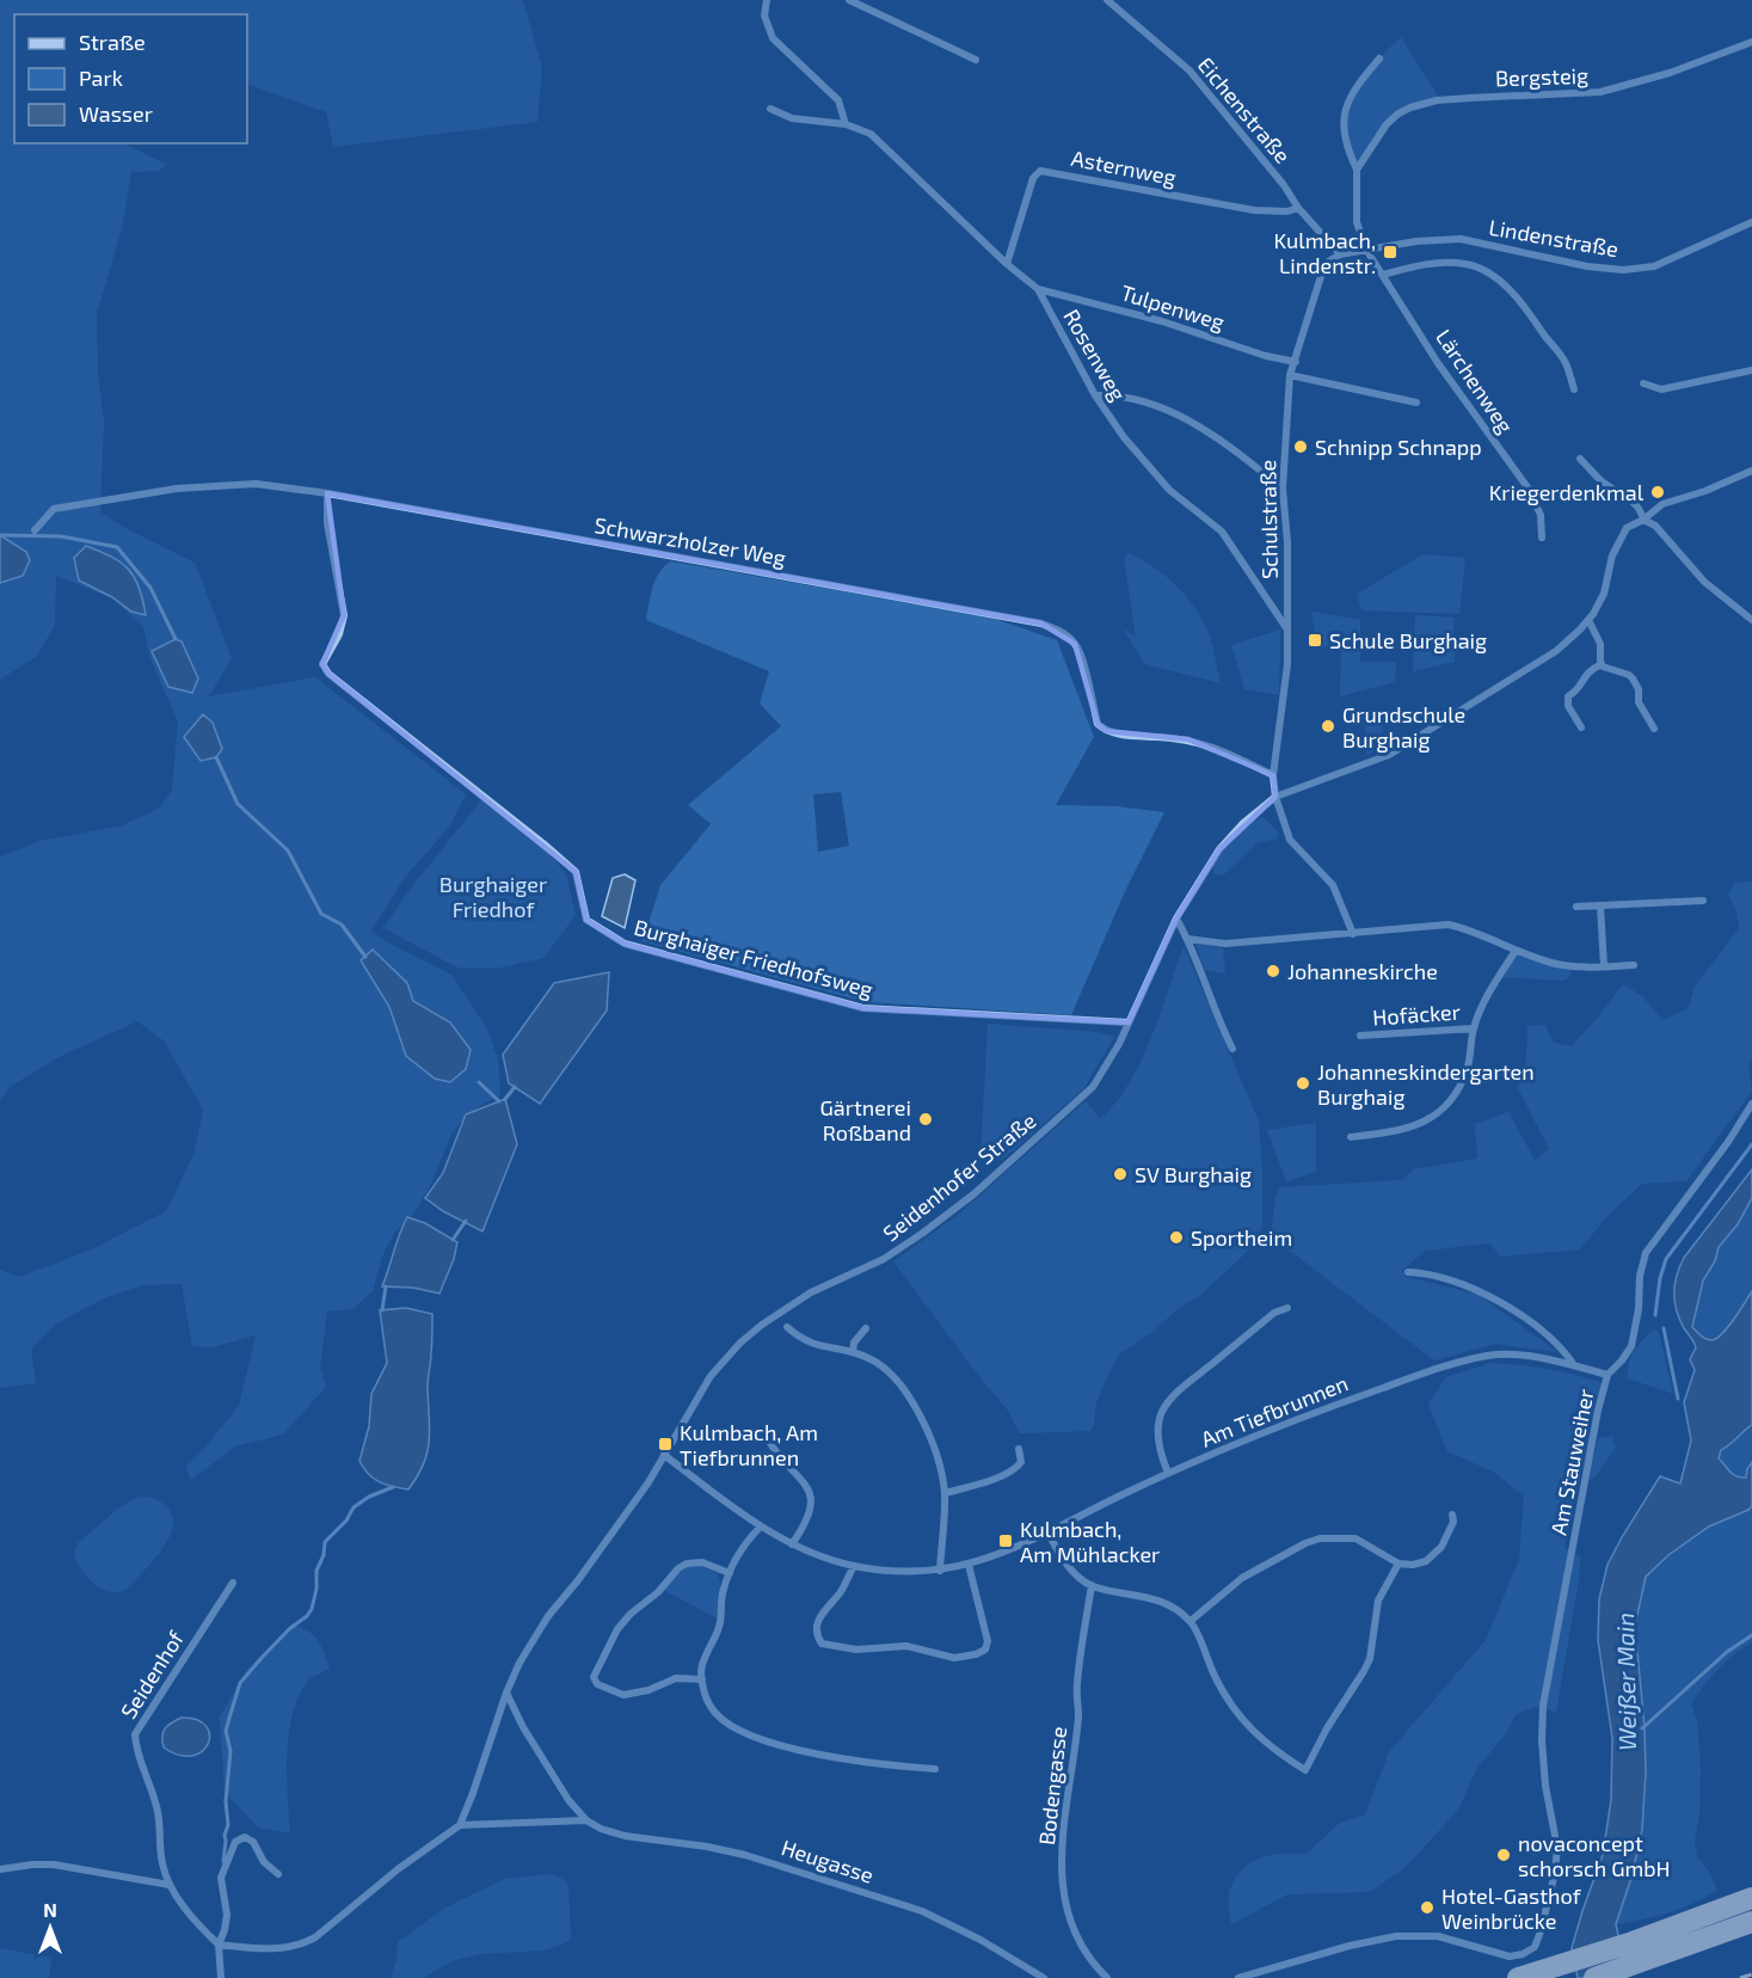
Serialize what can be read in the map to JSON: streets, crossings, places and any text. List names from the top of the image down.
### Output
{
  "streets": {
    "street": [
      "Bergsteig",
      "Eichenstraße",
      "Asternweg",
      "Lindenstraße",
      "Tulpenweg",
      "Rosenweg",
      "Lärchenweg",
      "Schulstraße",
      "Schwarzholzer Weg",
      "Burghaiger Friedhofsweg",
      "Hofäcker",
      "Seidenhofer Straße",
      "Am Tiefbrunnen",
      "Am Stauweiher",
      "Seidenhof",
      "Bodengasse",
      "Heugasse"
    ]
  },
  "crossings": [
    ["Eichenstraße", "Asternweg"],
    ["Eichenstraße", "Lindenstraße"],
    ["Eichenstraße", "Schulstraße"],
    ["Asternweg", "Rosenweg"],
    ["Lindenstraße", "Lärchenweg"],
    ["Lindenstraße", "Schulstraße"],
    ["Tulpenweg", "Rosenweg"],
    ["Tulpenweg", "Schulstraße"],
    ["Rosenweg", "Schulstraße"],
    ["Schulstraße", "Schwarzholzer Weg"],
    ["Schulstraße", "Seidenhofer Straße"],
    ["Schwarzholzer Weg", "Burghaiger Friedhofsweg"],
    ["Burghaiger Friedhofsweg", "Seidenhofer Straße"],
    ["Seidenhofer Straße", "Am Tiefbrunnen"],
    ["Am Tiefbrunnen", "Am Stauweiher"]
  ],
  "water": ["Weißer Main"],
  "parks": ["Burghaiger Friedhof"],
  "places": {
    "transit": [
      "Kulmbach, Lindenstr.",
      "Schule Burghaig",
      "Kulmbach, Am Tiefbrunnen",
      "Kulmbach, Am Mühlacker"
    ],
    "other": [
      "Schnipp Schnapp",
      "Kriegerdenkmal",
      "Grundschule Burghaig",
      "Johanneskirche",
      "Johanneskindergarten Burghaig",
      "Gärtnerei Roßband",
      "SV Burghaig",
      "Sportheim",
      "novaconcept schorsch GmbH",
      "Hotel-Gasthof Weinbrücke"
    ]
  },
  "legend": ["Straße", "Park", "Wasser"],
  "north": "top"
}
